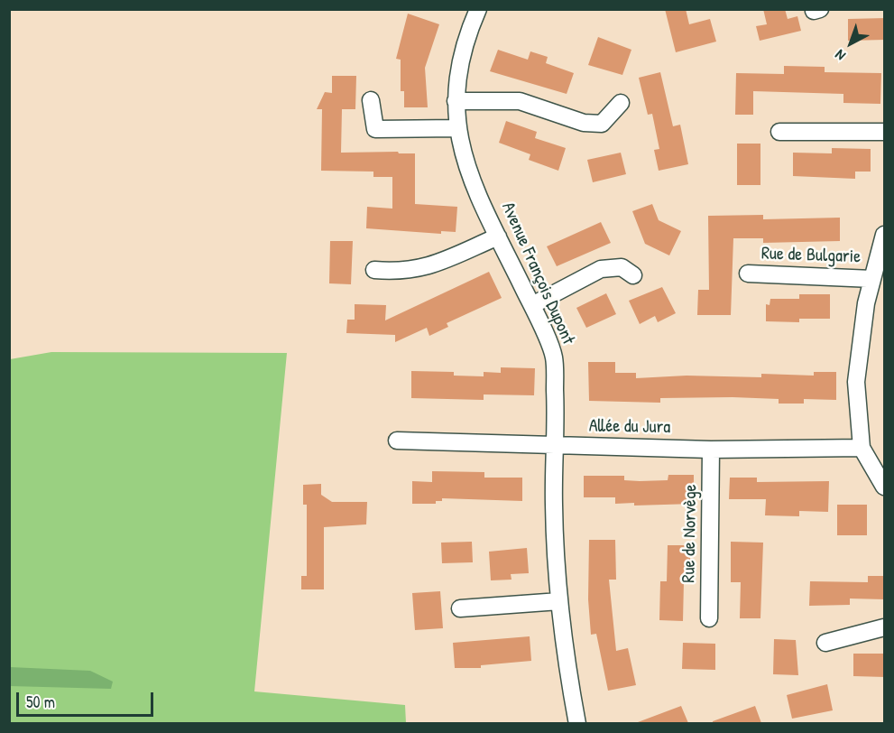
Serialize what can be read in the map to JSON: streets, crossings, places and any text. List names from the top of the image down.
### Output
{
  "streets": {
    "street": [
      "Rue de Bulgarie",
      "Avenue François Dupont",
      "Allée du Jura",
      "Rue de Norvège"
    ]
  },
  "crossings": [
    ["Avenue François Dupont", "Allée du Jura"],
    ["Allée du Jura", "Rue de Norvège"]
  ],
  "scale_bar": "50 m",
  "north": "bottom left"
}
